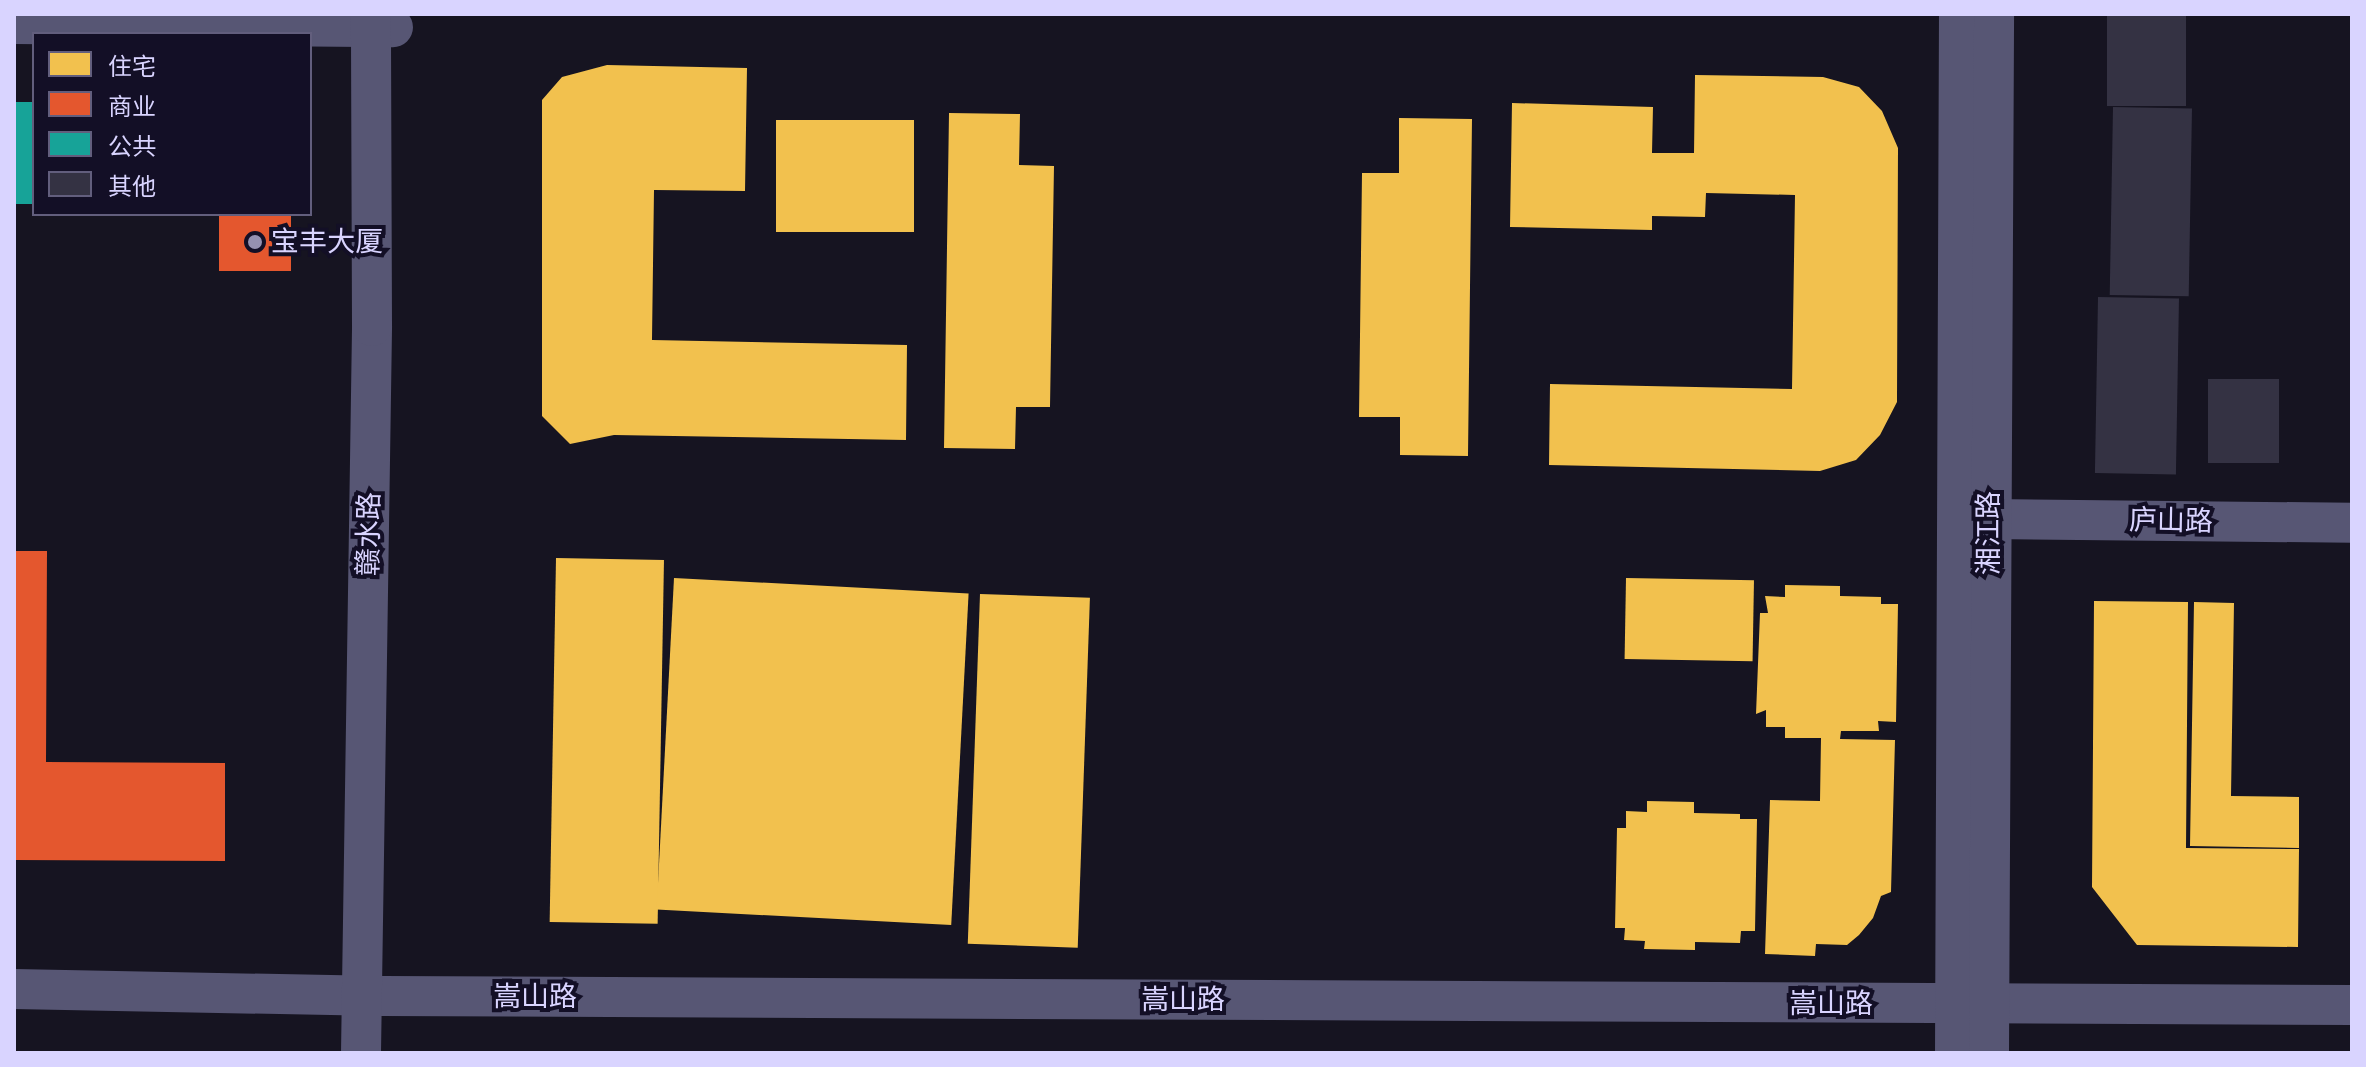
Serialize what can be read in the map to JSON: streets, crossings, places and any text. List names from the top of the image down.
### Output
{
  "streets": {
    "main road": [
      "庐山路",
      "湘江路",
      "赣水路",
      "嵩山路"
    ]
  },
  "crossings": [
    ["庐山路", "湘江路"],
    ["湘江路", "嵩山路"],
    ["赣水路", "嵩山路"]
  ],
  "places": ["宝丰大厦"],
  "legend": [
    "住宅",
    "商业",
    "公共",
    "其他"
  ]
}
